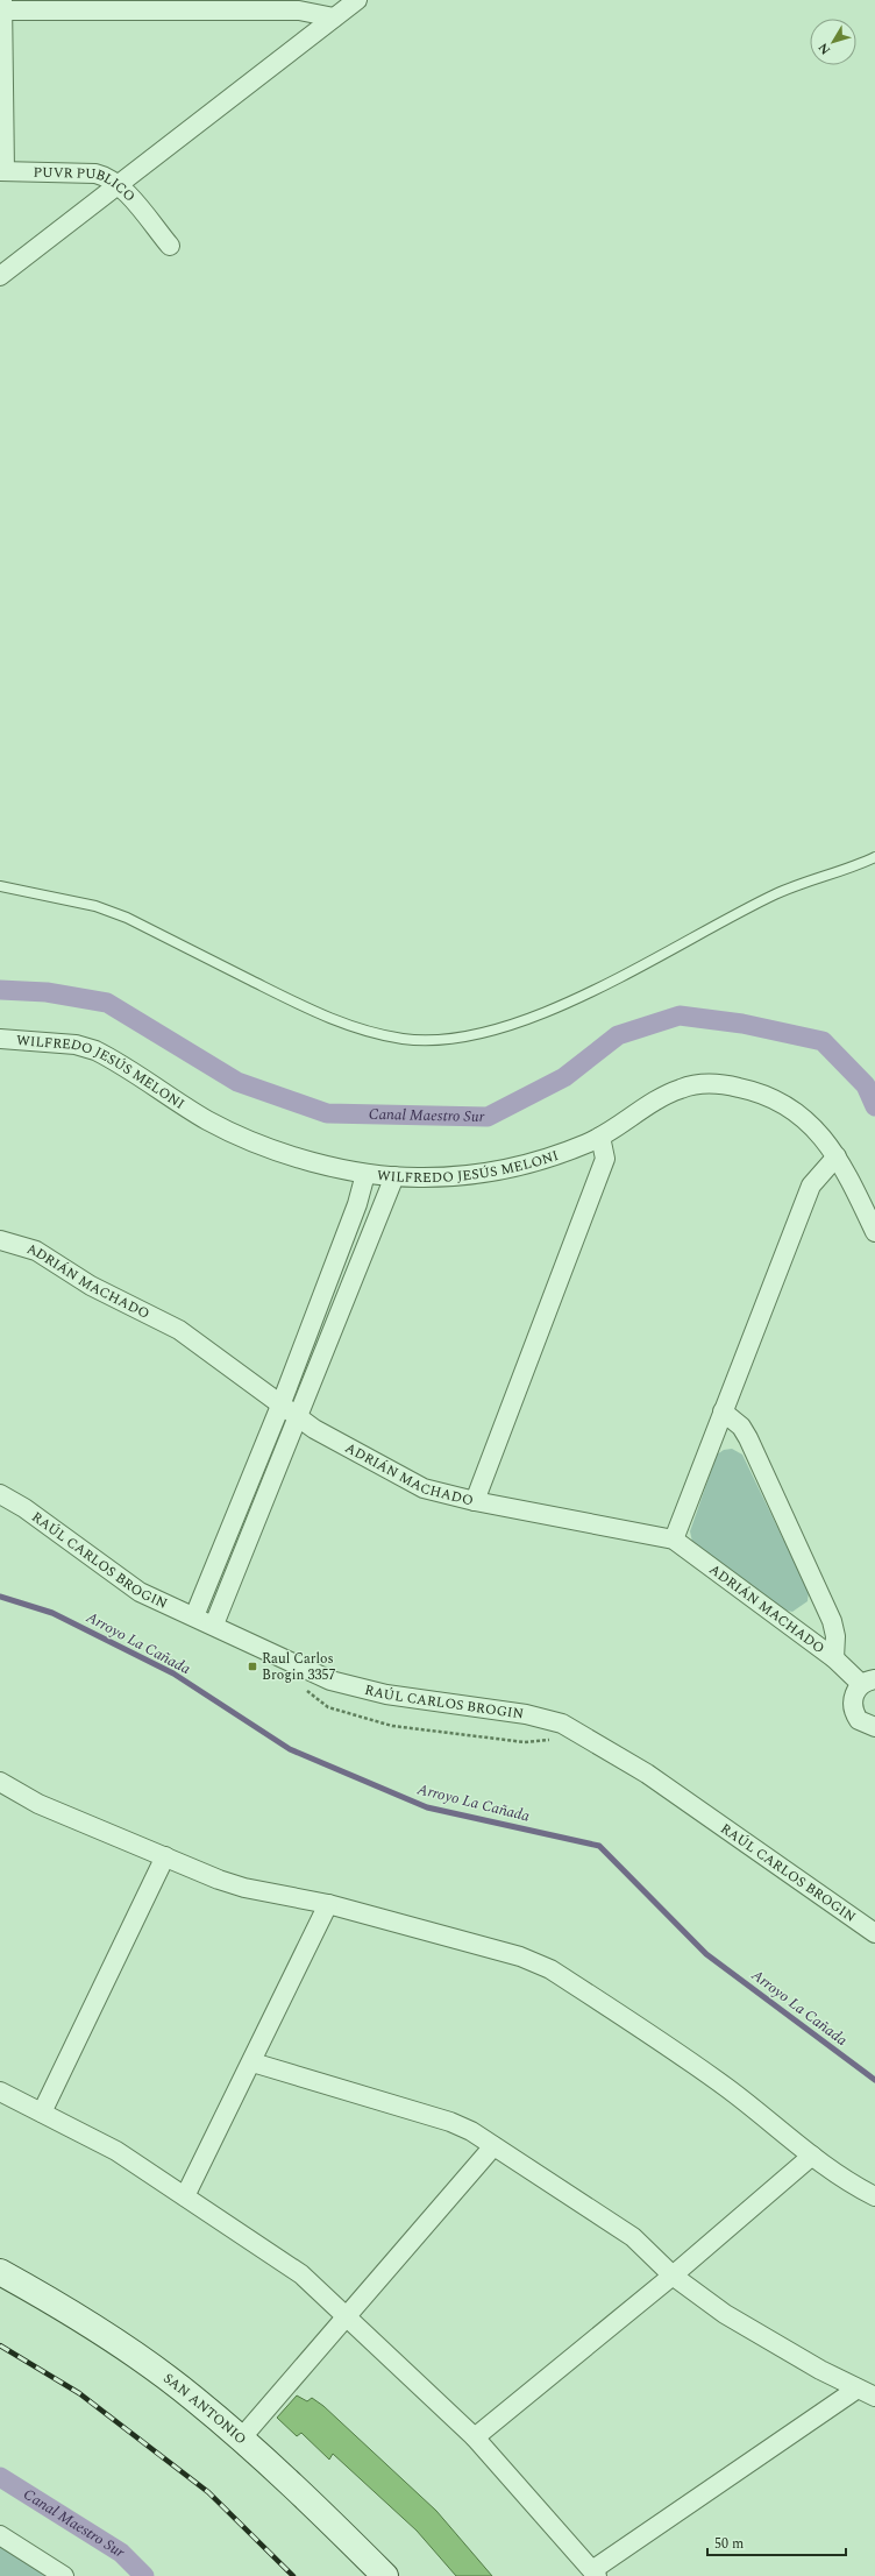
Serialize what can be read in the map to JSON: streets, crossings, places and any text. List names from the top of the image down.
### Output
{
  "streets": {
    "main road": ["SAN ANTONIO"],
    "street": [
      "PUVR PUBLICO",
      "WILFREDO JESÚS MELONI",
      "ADRIÁN MACHADO",
      "RAÚL CARLOS BROGIN"
    ]
  },
  "water": ["Canal Maestro Sur", "Arroyo La Cañada"],
  "places": {
    "transit": ["Raul Carlos Brogin 3357"]
  },
  "scale_bar": "50 m",
  "north": "bottom left"
}
